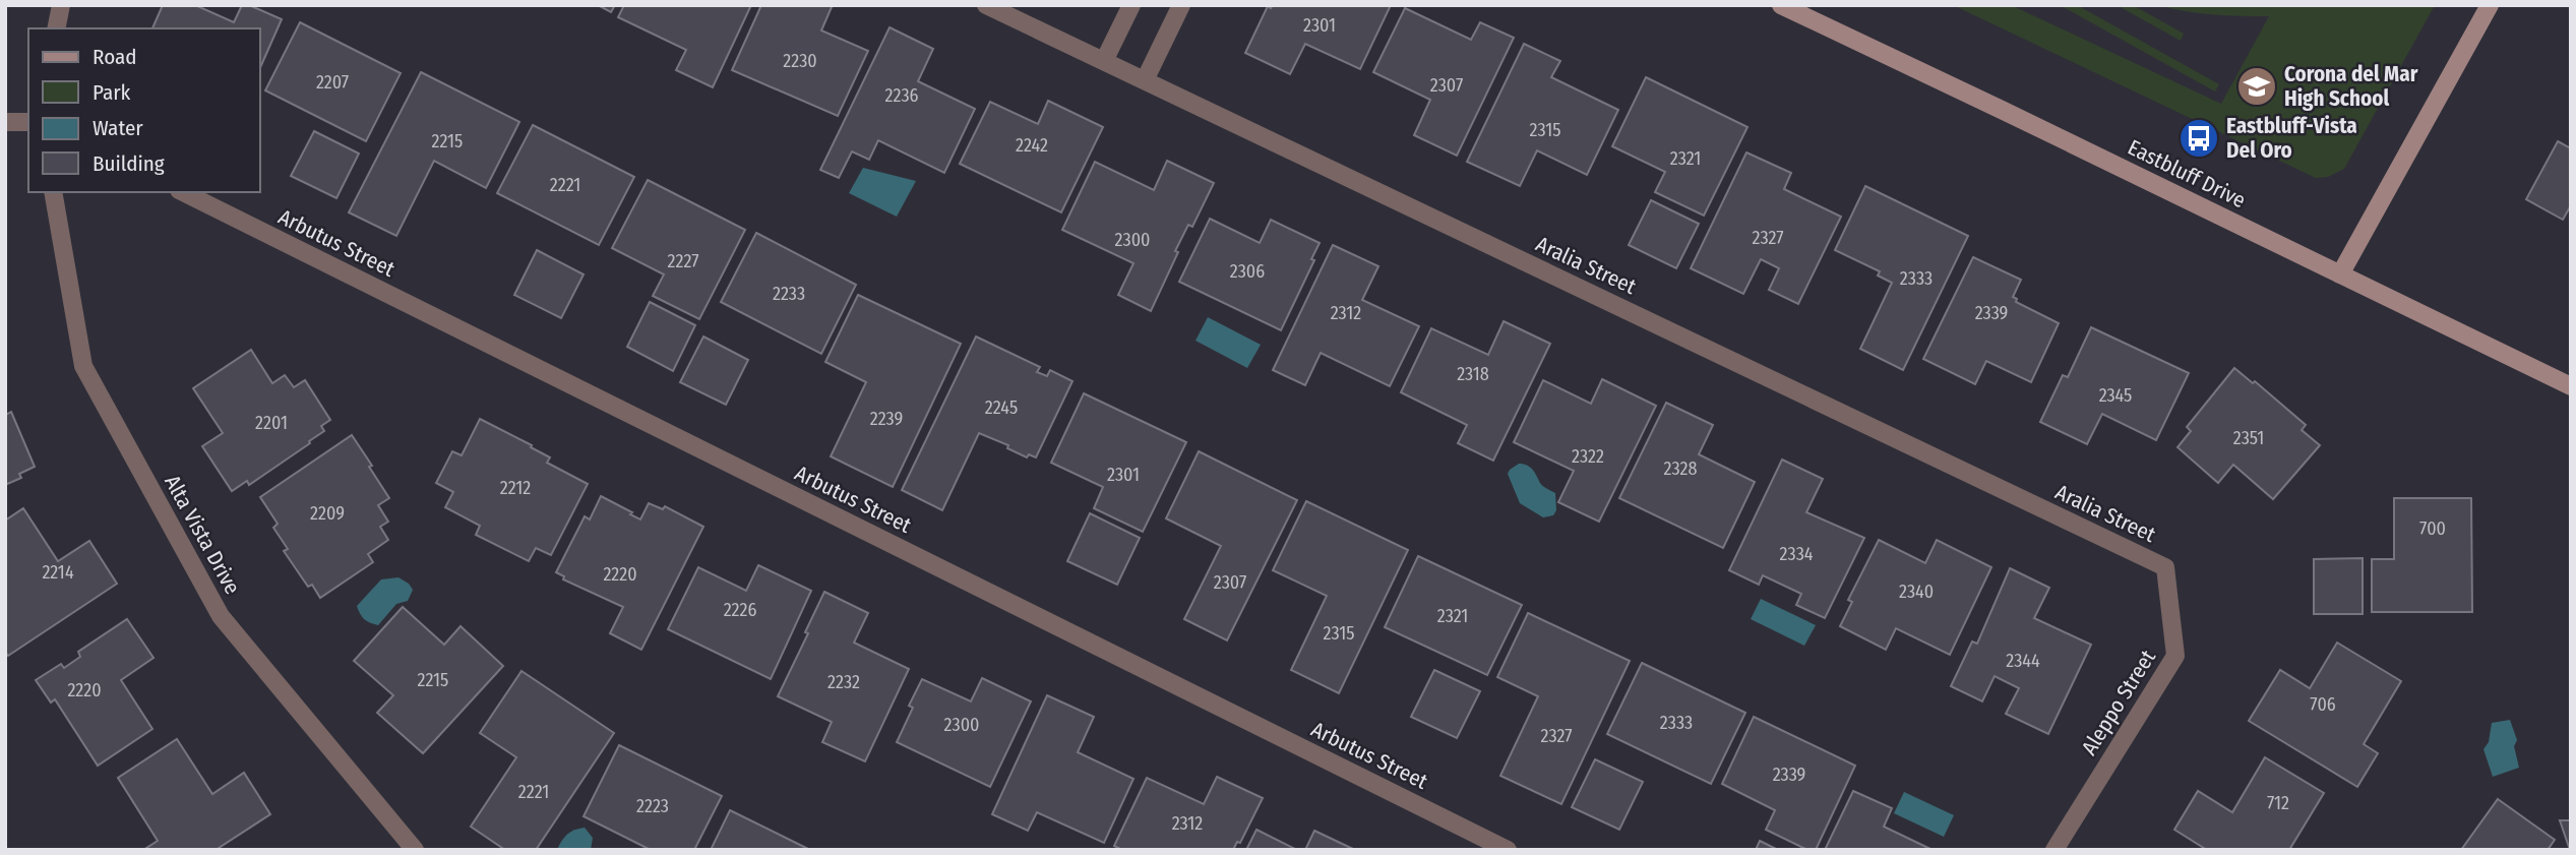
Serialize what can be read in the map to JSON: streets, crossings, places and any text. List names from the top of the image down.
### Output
{
  "streets": {
    "main road": ["Eastbluff Drive"],
    "street": [
      "Arbutus Street",
      "Aralia Street",
      "Alta Vista Drive",
      "Aleppo Street"
    ]
  },
  "crossings": [
    ["Aralia Street", "Aleppo Street"]
  ],
  "places": {
    "school or university": ["Corona del Mar High School"],
    "bus stop": ["Eastbluff-Vista Del Oro"]
  },
  "house_numbers": [
    "2301",
    "2230",
    "2207",
    "2307",
    "2236",
    "2315",
    "2215",
    "2242",
    "2321",
    "2221",
    "2327",
    "2300",
    "2227",
    "2306",
    "2333",
    "2233",
    "2312",
    "2339",
    "2318",
    "2345",
    "2245",
    "2239",
    "2201",
    "2351",
    "2322",
    "2328",
    "2301",
    "2212",
    "2209",
    "700",
    "2334",
    "2214",
    "2220",
    "2307",
    "2340",
    "2226",
    "2321",
    "2315",
    "2344",
    "2215",
    "2232",
    "2220",
    "706",
    "2333",
    "2300",
    "2327",
    "2339",
    "2221",
    "712",
    "2223",
    "2312"
  ],
  "legend": [
    "Road",
    "Park",
    "Water",
    "Building"
  ]
}
